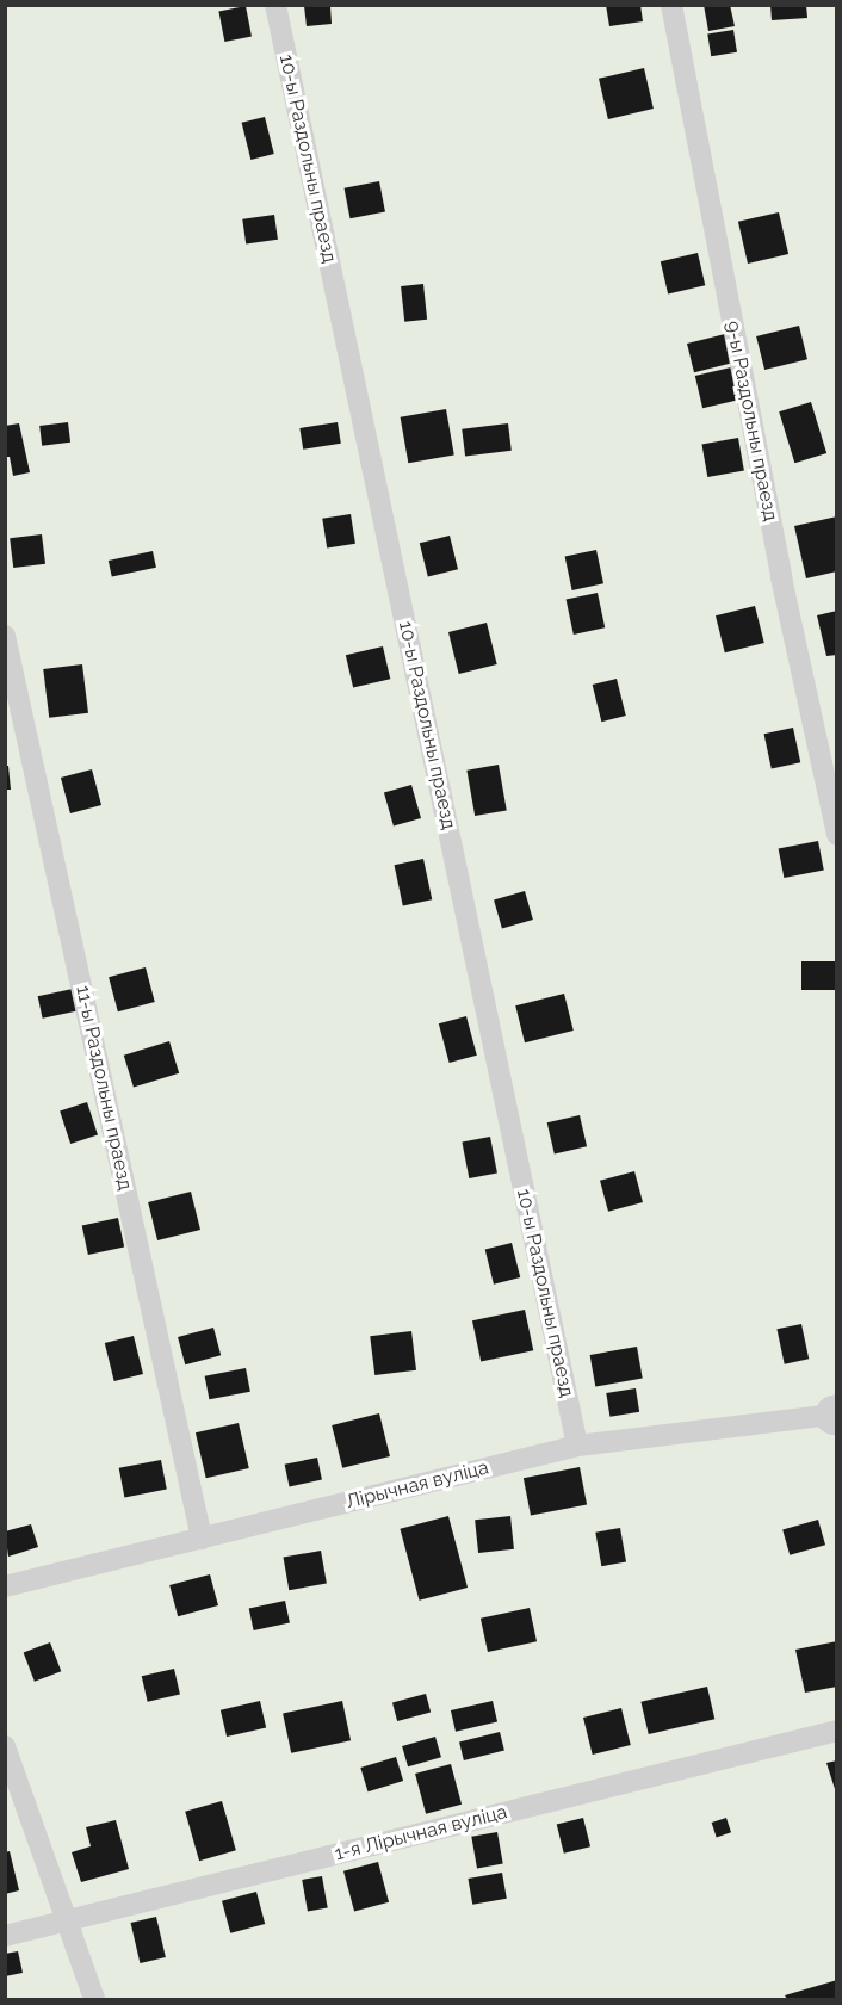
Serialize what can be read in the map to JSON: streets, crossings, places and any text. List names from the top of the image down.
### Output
{
  "streets": {
    "lane": [
      "10-ы Раздольны праезд",
      "9-ы Раздольны праезд",
      "11-ы Раздольны праезд",
      "Лірычная вуліца",
      "1-я Лірычная вуліца"
    ]
  },
  "crossings": [
    ["10-ы Раздольны праезд", "Лірычная вуліца"],
    ["11-ы Раздольны праезд", "Лірычная вуліца"]
  ]
}
